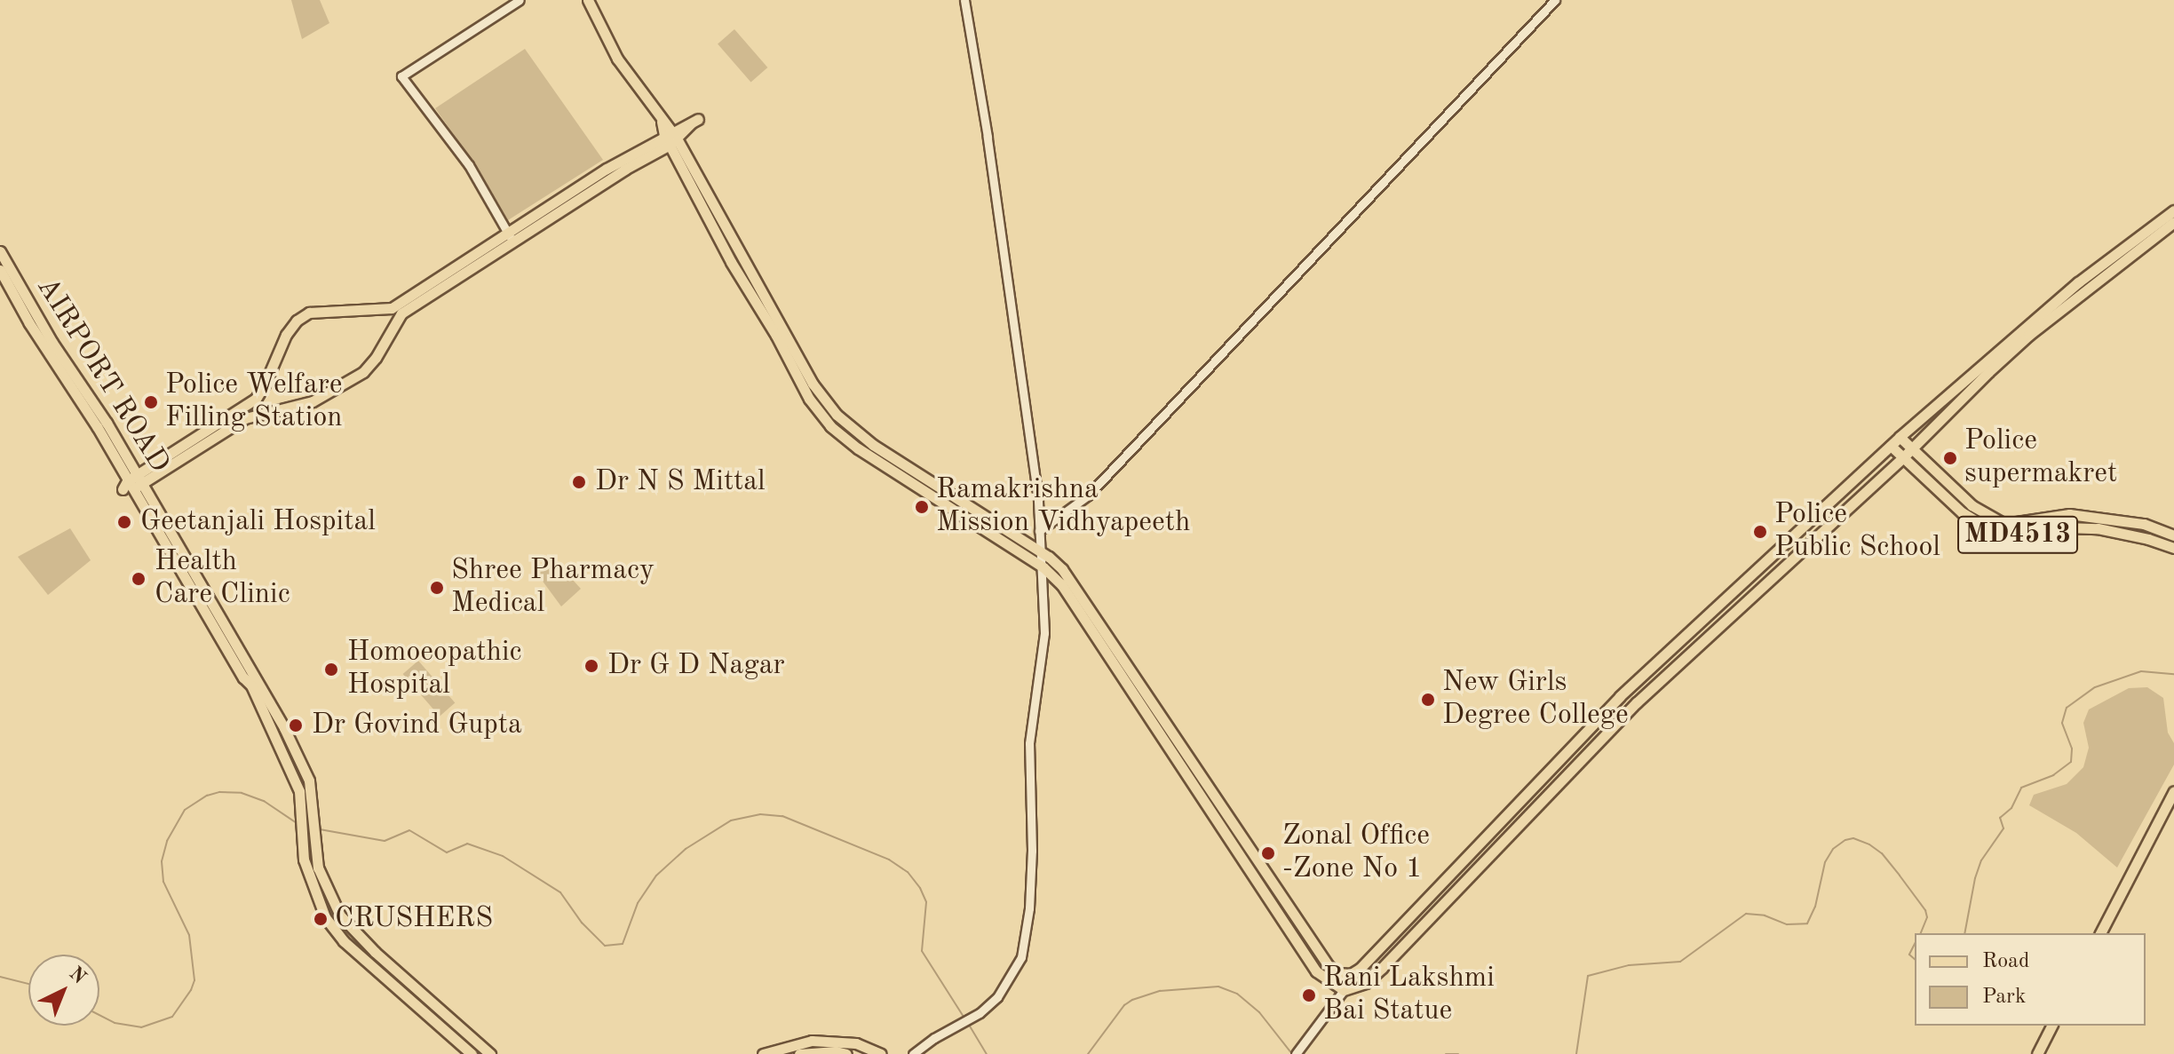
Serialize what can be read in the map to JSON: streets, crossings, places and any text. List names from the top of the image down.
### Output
{
  "streets": {
    "main road": ["AIRPORT ROAD", "MD4513"]
  },
  "places": [
    "Police Welfare Filling Station",
    "Police supermakret",
    "Dr N S Mittal",
    "Ramakrishna Mission Vidhyapeeth",
    "Geetanjali Hospital",
    "Police Public School",
    "Health Care Clinic",
    "Shree Pharmacy Medical",
    "Dr G D Nagar",
    "Homoeopathic Hospital",
    "New Girls Degree College",
    "Dr Govind Gupta",
    "Zonal Office -Zone No 1",
    "CRUSHERS",
    "Rani Lakshmi Bai Statue"
  ],
  "legend": ["Road", "Park"],
  "north": "top right"
}
